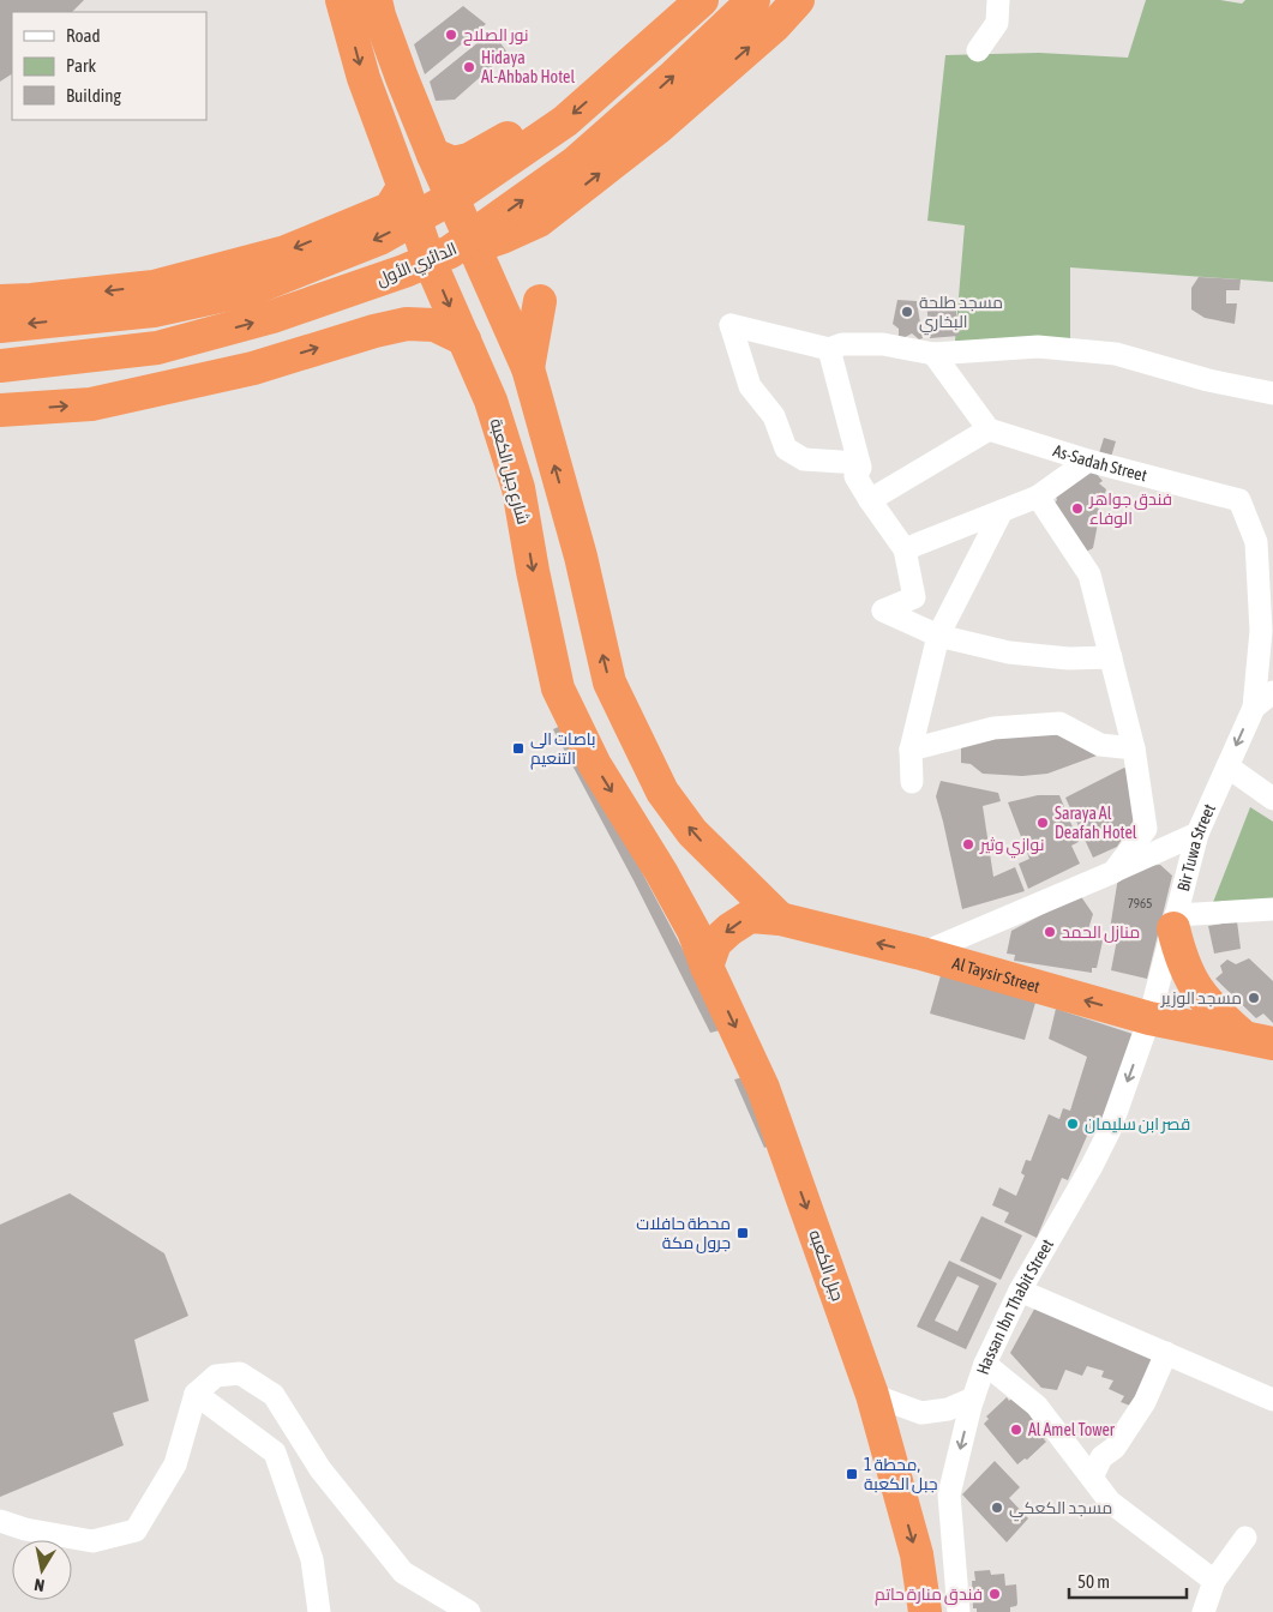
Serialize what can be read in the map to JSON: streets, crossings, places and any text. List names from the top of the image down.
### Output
{
  "streets": {
    "highway": [
      "الدائري الأول",
      "شارع جبل الكعبة",
      "Al Taysir Street",
      "جبل الكعبه"
    ],
    "street": ["As-Sadah Street", "Bir Tuwa Street", "Hassan Ibn Thabit Street"]
  },
  "crossings": [
    ["As-Sadah Street", "Bir Tuwa Street"],
    ["شارع جبل الكعبة", "جبل الكعبه"],
    ["Bir Tuwa Street", "Al Taysir Street"],
    ["Bir Tuwa Street", "Hassan Ibn Thabit Street"],
    ["Al Taysir Street", "Hassan Ibn Thabit Street"]
  ],
  "one_way": ["Al Taysir Street", "جبل الكعبه", "Hassan Ibn Thabit Street"],
  "places": {
    "other": [
      "نور الصلاح",
      "Hidaya Al-Ahbab Hotel",
      "مسجد طلحة البخاري",
      "فندق جواهر الوفاء",
      "Saraya Al Deafah Hotel",
      "نوازي وثير",
      "منازل الحمد",
      "مسجد الوزير",
      "قصر ابن سليمان",
      "Al Amel Tower",
      "مسجد الكعكي",
      "فندق منارة حاتم"
    ],
    "transit": ["باصات الى التنعيم", "محطة حافلات جرول مكة", "محطة 1, جبل الكعبة"]
  },
  "house_numbers": ["7965"],
  "legend": ["Road", "Park", "Building"],
  "scale_bar": "50 m",
  "north": "bottom"
}
